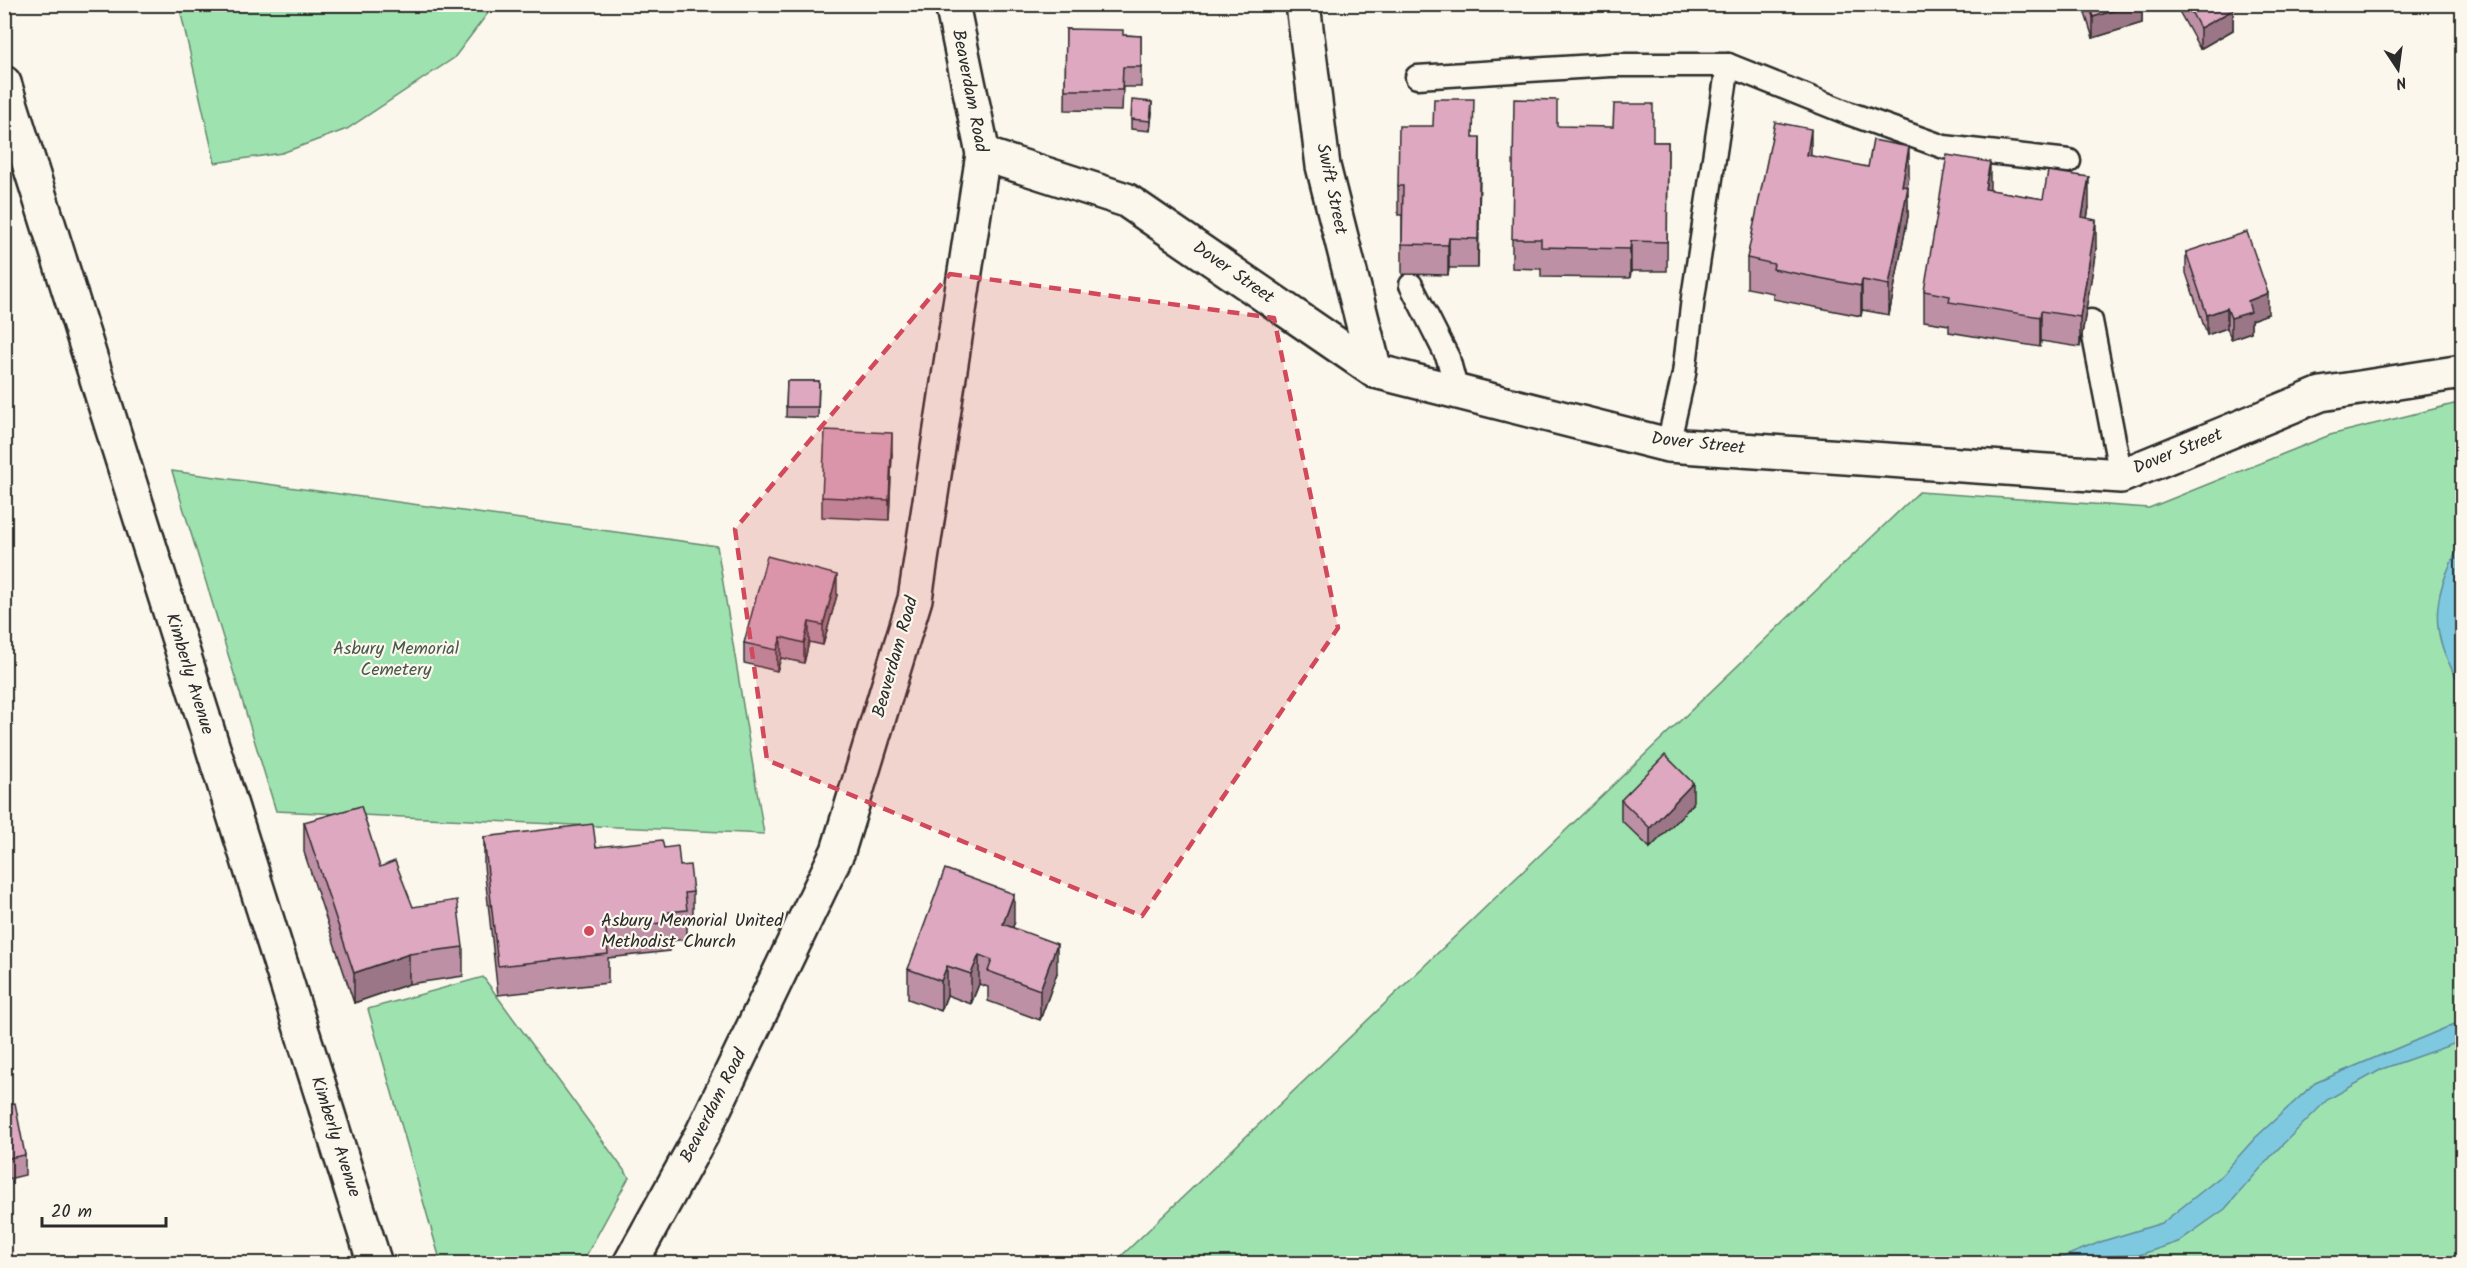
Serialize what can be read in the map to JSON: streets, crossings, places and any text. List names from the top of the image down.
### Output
{
  "streets": {
    "street": [
      "Beaverdam Road",
      "Swift Street",
      "Dover Street",
      "Kimberly Avenue"
    ]
  },
  "crossings": [
    ["Beaverdam Road", "Dover Street"],
    ["Swift Street", "Dover Street"]
  ],
  "parks": ["Asbury Memorial Cemetery"],
  "places": ["Asbury Memorial United Methodist Church"],
  "scale_bar": "20 m",
  "north": "bottom"
}
